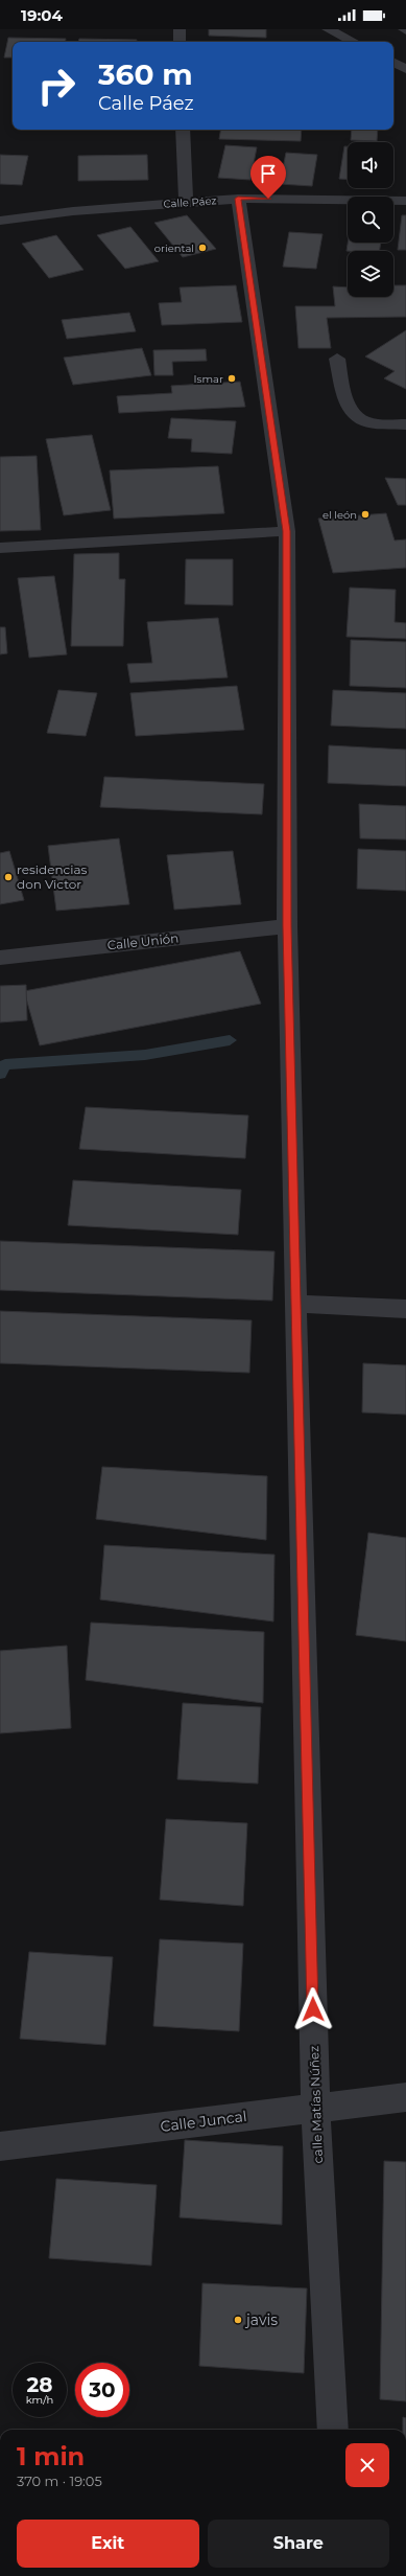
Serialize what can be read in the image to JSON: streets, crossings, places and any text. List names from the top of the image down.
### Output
{
  "streets": {
    "street": [
      "Calle Páez",
      "Calle Unión",
      "calle Matías Núñez",
      "Calle Juncal"
    ]
  },
  "crossings": [
    ["Calle Páez", "calle Matías Núñez"],
    ["Calle Unión", "calle Matías Núñez"],
    ["calle Matías Núñez", "Calle Juncal"]
  ],
  "places": [
    "oriental",
    "Ismar",
    "el león",
    "residencias don Victor",
    "javis"
  ],
  "page": {
    "status": "19:04",
    "turn": ["360 m", "Calle Páez"],
    "speed": "28 km/h",
    "limit": "30",
    "heading": ["1 min", "370 m · 19:05"],
    "buttons": ["Exit", "Share"]
  }
}
